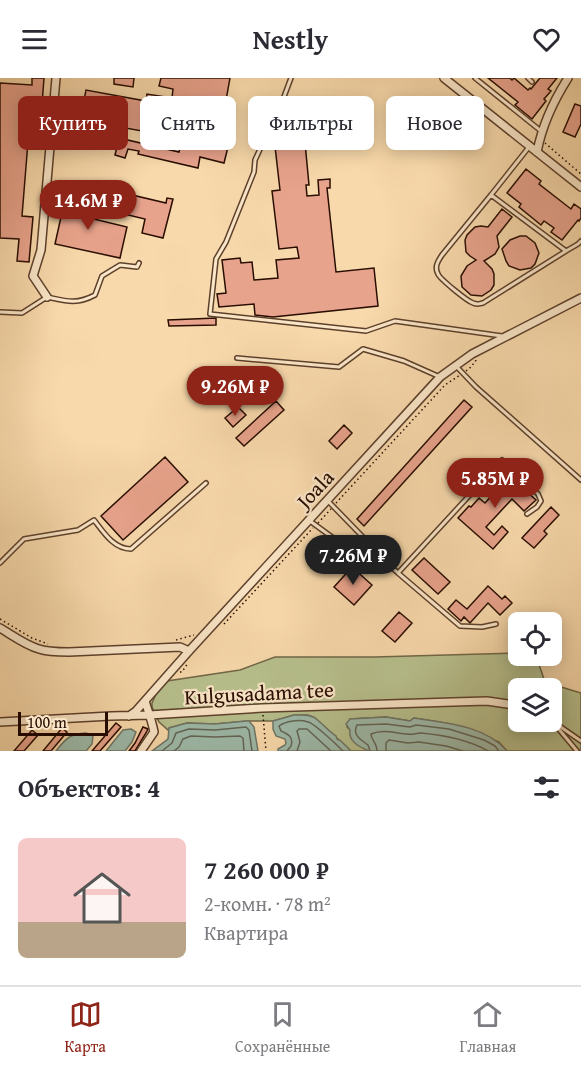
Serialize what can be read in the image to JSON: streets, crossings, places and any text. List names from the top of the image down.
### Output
{
  "streets": {
    "street": ["Joala", "Kulgusadama tee"]
  },
  "crossings": [
    ["Joala", "Kulgusadama tee"]
  ],
  "scale_bar": "100 m",
  "page": {
    "header": "Nestly",
    "chip": [
      "Купить",
      "Снять",
      "Фильтры",
      "Новое"
    ],
    "price": [
      "14.6M ₽",
      "9.26M ₽",
      "5.85M ₽",
      "7.26M ₽"
    ],
    "scale": "100 m",
    "heading": "Объектов: 4",
    "list": [
      {
        "name": "7 260 000 ₽",
        "note": "2-комн. · 78 m² · Квартира"
      }
    ],
    "tabs": ["Карта", "Сохранённые", "Главная"]
  }
}
